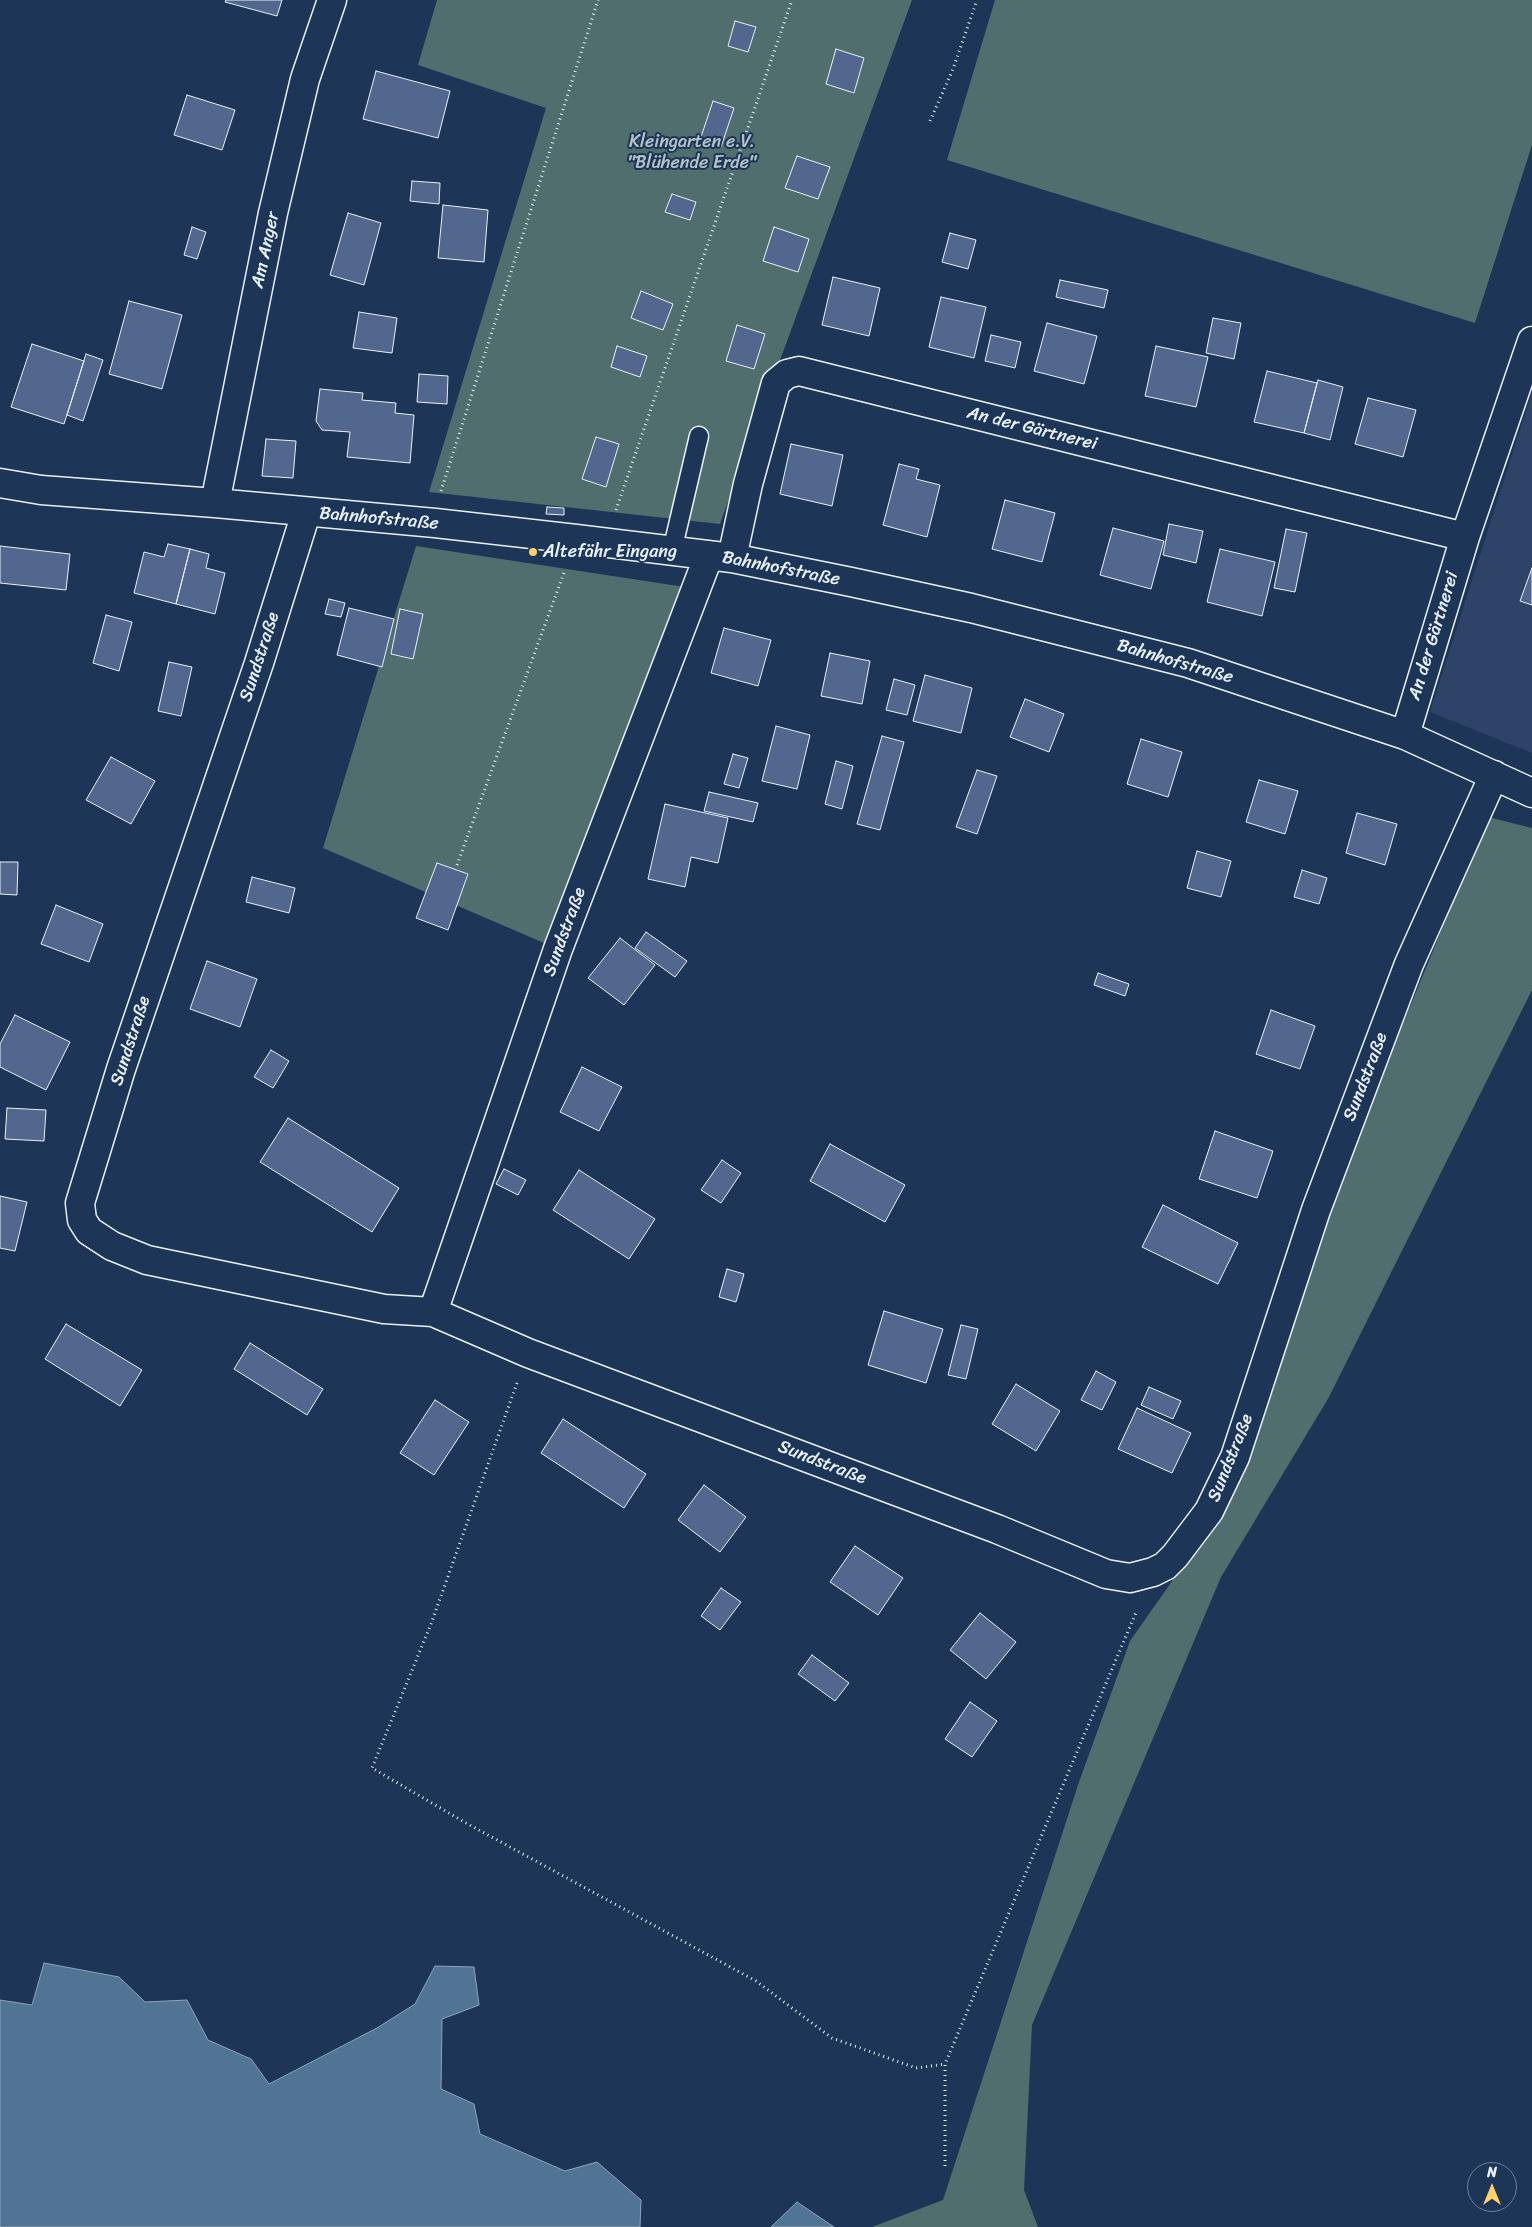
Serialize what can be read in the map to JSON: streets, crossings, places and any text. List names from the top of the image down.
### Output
{
  "streets": {
    "street": [
      "Am Anger",
      "An der Gärtnerei",
      "Bahnhofstraße",
      "Sundstraße"
    ]
  },
  "crossings": [
    ["Am Anger", "Bahnhofstraße"],
    ["An der Gärtnerei", "Bahnhofstraße"],
    ["An der Gärtnerei", "Sundstraße"],
    ["Bahnhofstraße", "Sundstraße"]
  ],
  "parks": ["Kleingarten e.V. \"Blühende Erde\""],
  "places": ["Altefähr Eingang"],
  "north": "top"
}
